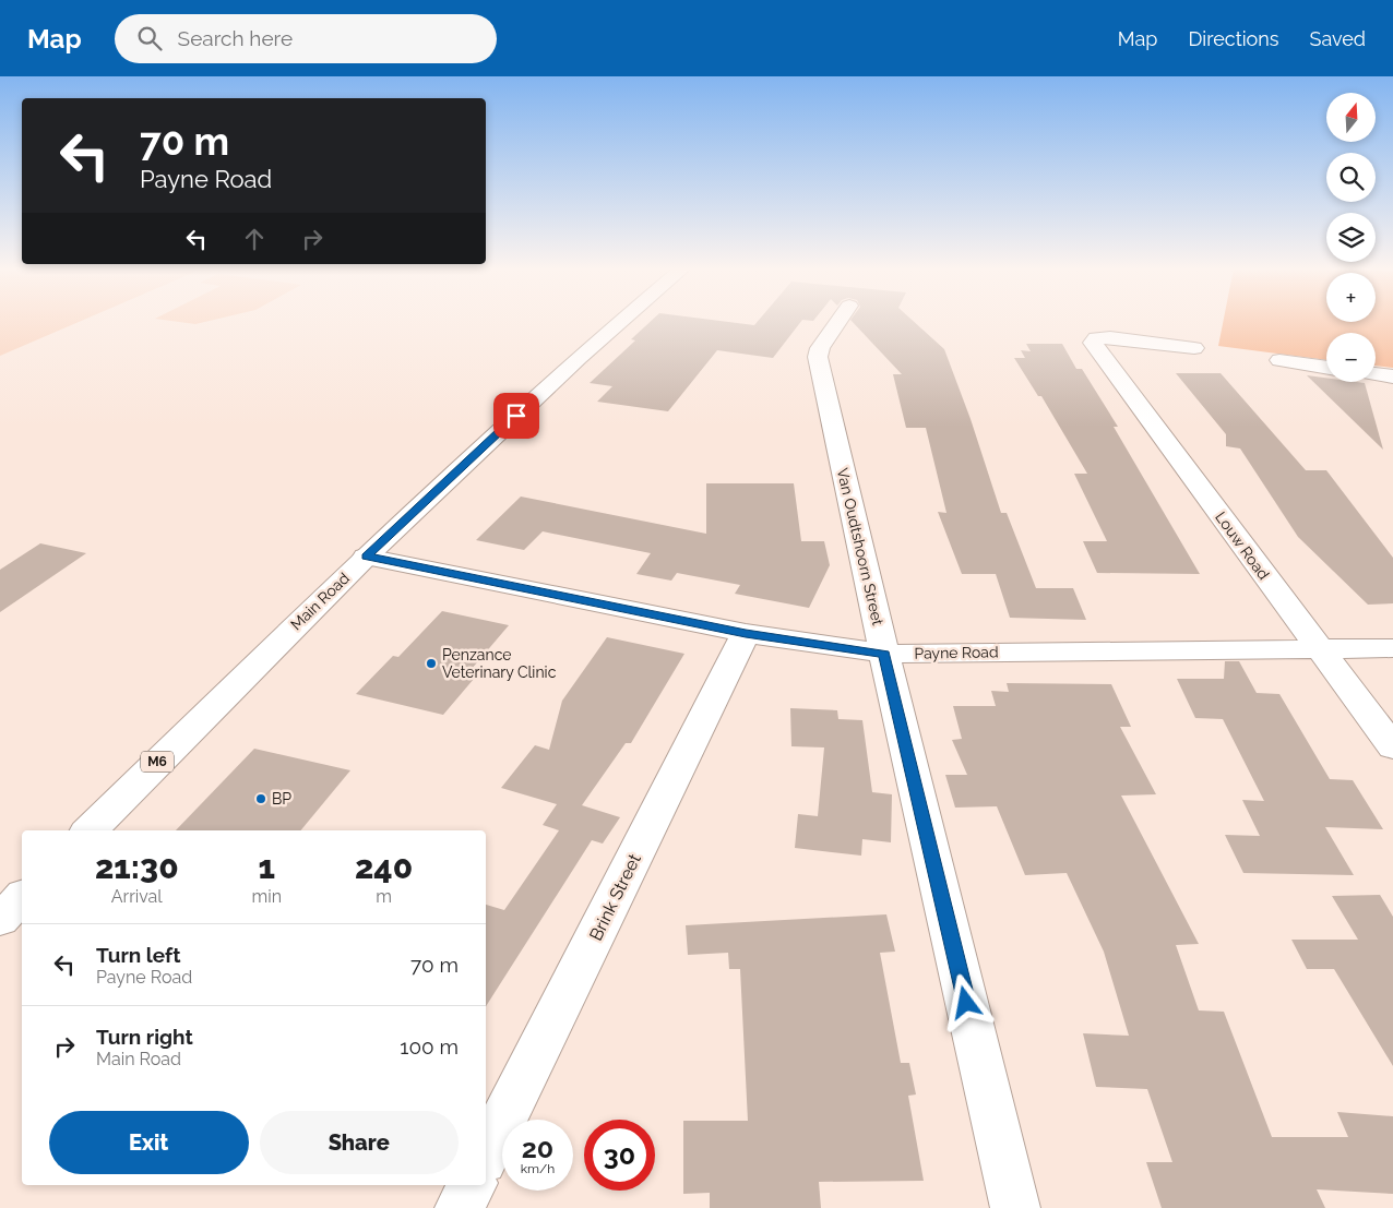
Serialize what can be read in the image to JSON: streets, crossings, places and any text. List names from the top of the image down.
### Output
{
  "streets": {
    "street": [
      "Louw Road",
      "Van Oudtshoorn Street",
      "Main Road",
      "Payne Road",
      "M6",
      "Brink Street"
    ]
  },
  "crossings": [
    ["Louw Road", "Payne Road"],
    ["Van Oudtshoorn Street", "Payne Road"],
    ["Main Road", "Payne Road"],
    ["Payne Road", "Brink Street"]
  ],
  "places": ["Penzance Veterinary Clinic", "BP"],
  "north": "top",
  "page": {
    "header": "Map",
    "search": "Search here",
    "nav": ["Map", "Directions", "Saved"],
    "map_buttons": ["+", "−"],
    "turn": ["70 m", "Payne Road"],
    "eta": [
      "21:30",
      "Arrival",
      "1",
      "min",
      "240",
      "m"
    ],
    "list": [
      {
        "name": "Turn left",
        "note": "Payne Road",
        "value": "70 m"
      },
      {
        "name": "Turn right",
        "note": "Main Road",
        "value": "100 m"
      }
    ],
    "buttons": ["Exit", "Share"],
    "speed": "20 km/h",
    "limit": "30"
  }
}
